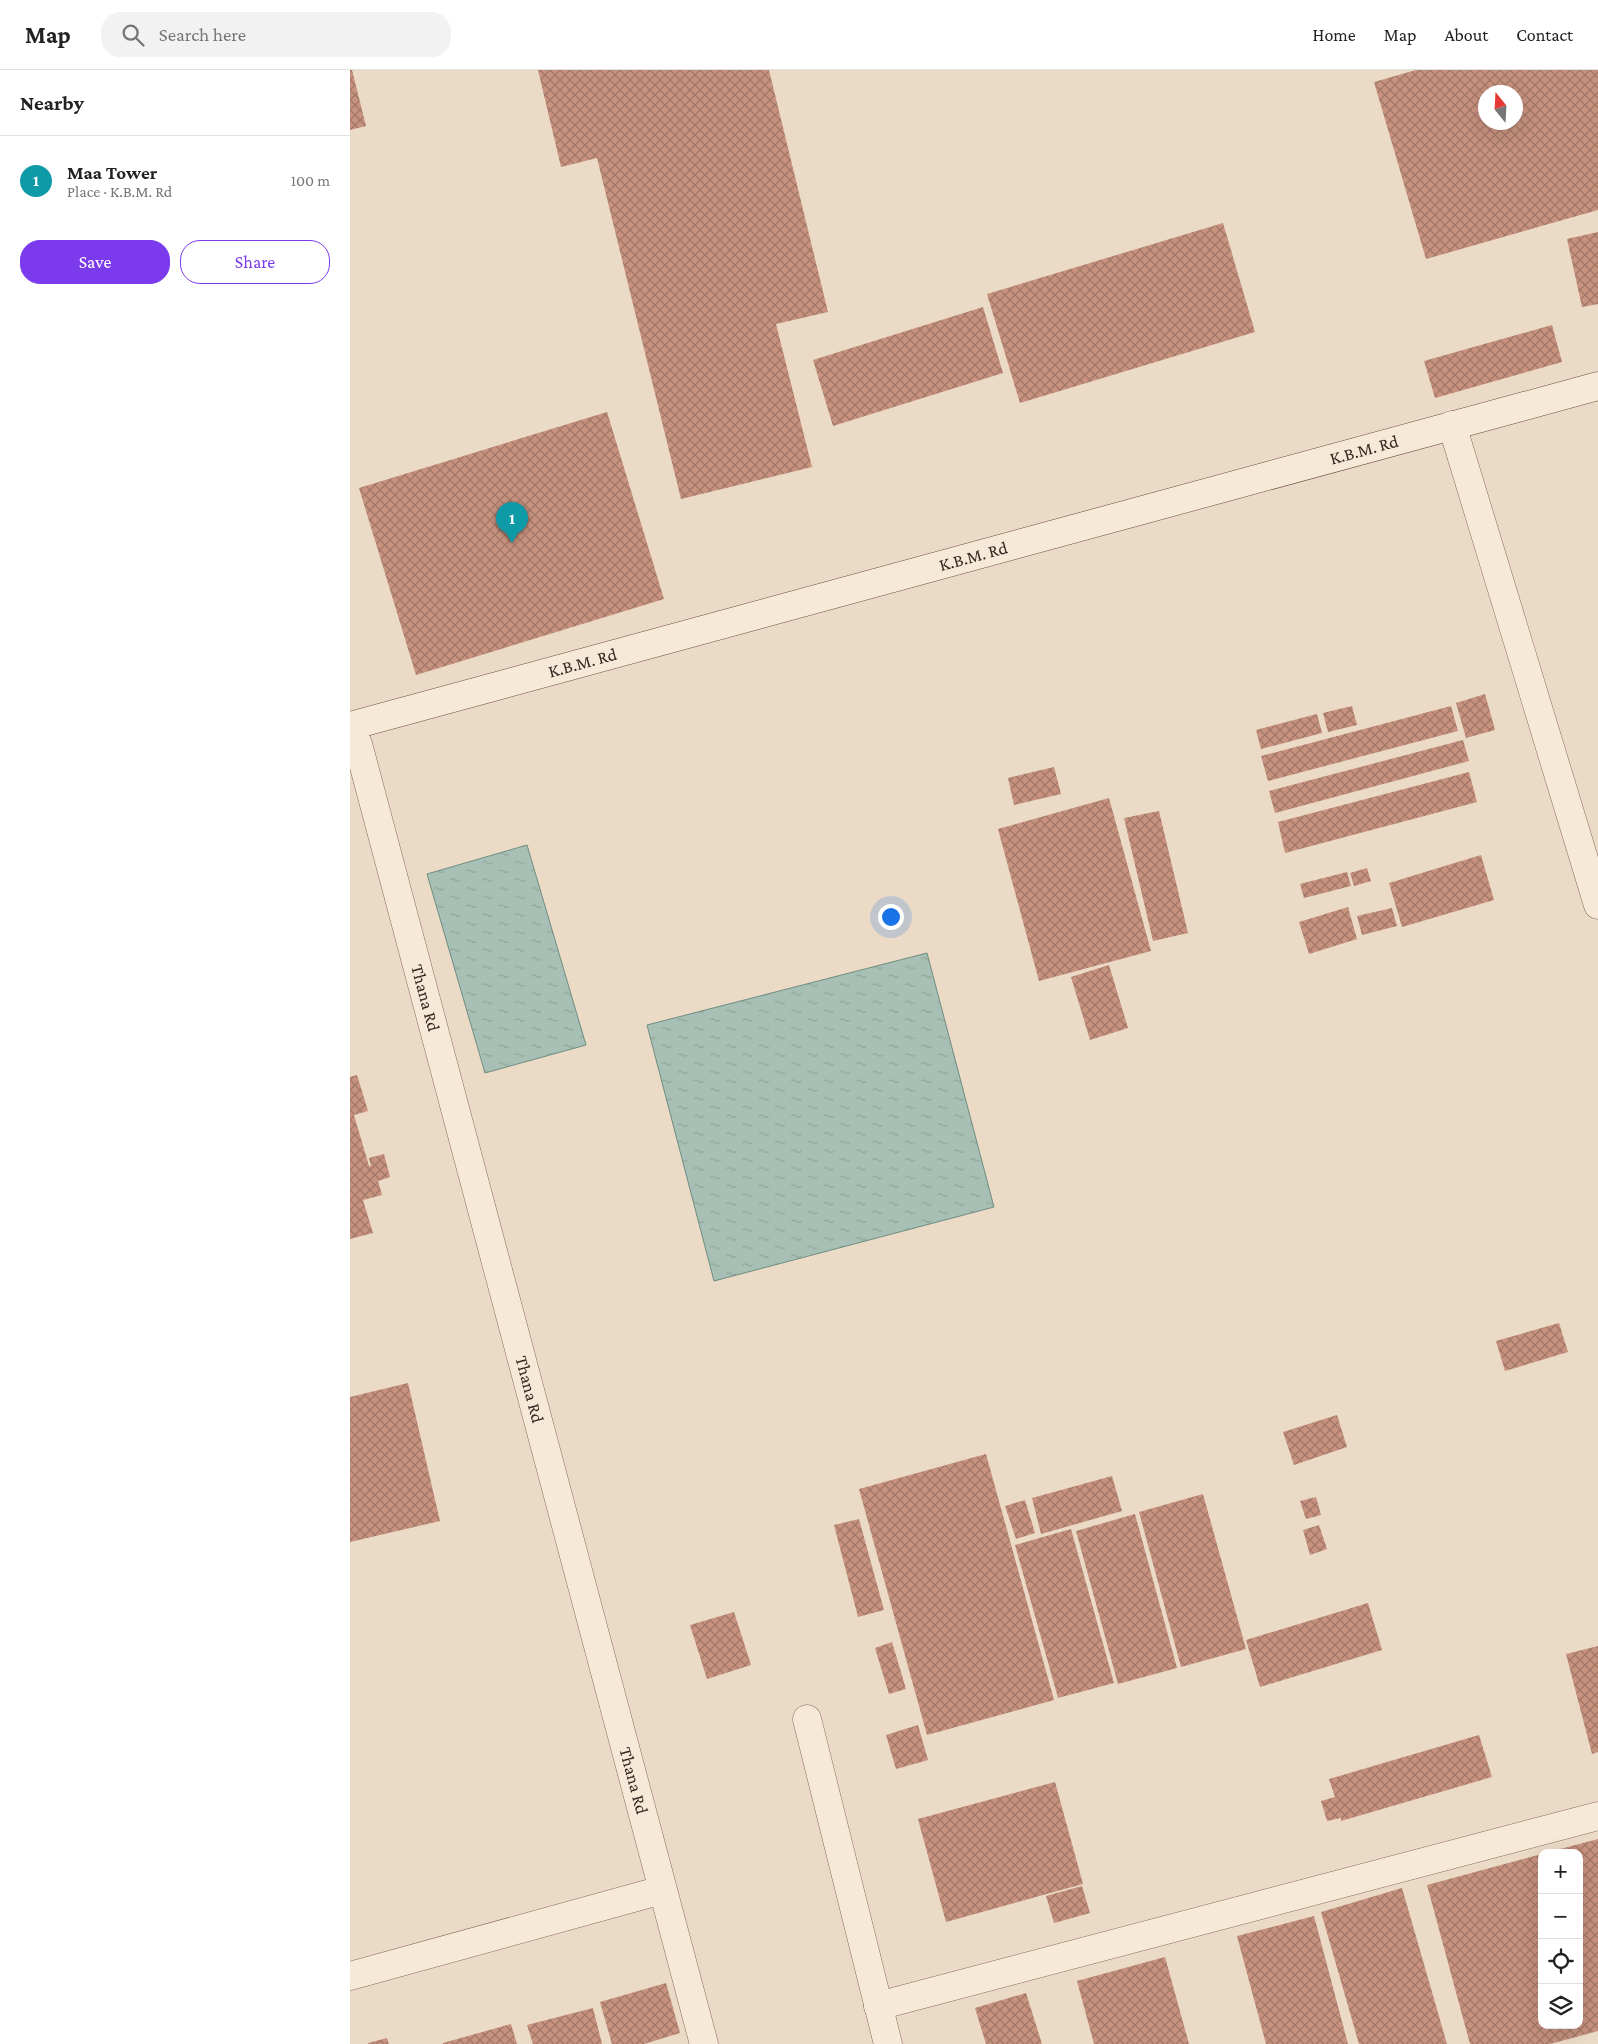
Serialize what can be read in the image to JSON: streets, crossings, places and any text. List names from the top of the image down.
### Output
{
  "streets": {
    "street": ["K.B.M. Rd", "Thana Rd"]
  },
  "north": "top",
  "page": {
    "header": "Map",
    "search": "Search here",
    "nav": [
      "Home",
      "Map",
      "About",
      "Contact"
    ],
    "heading": "Nearby",
    "list": [
      {
        "mark": "1",
        "name": "Maa Tower",
        "note": "Place · K.B.M. Rd",
        "value": "100 m"
      }
    ],
    "buttons": ["Save", "Share"],
    "pins": "1",
    "map_buttons": ["+", "−"]
  }
}
